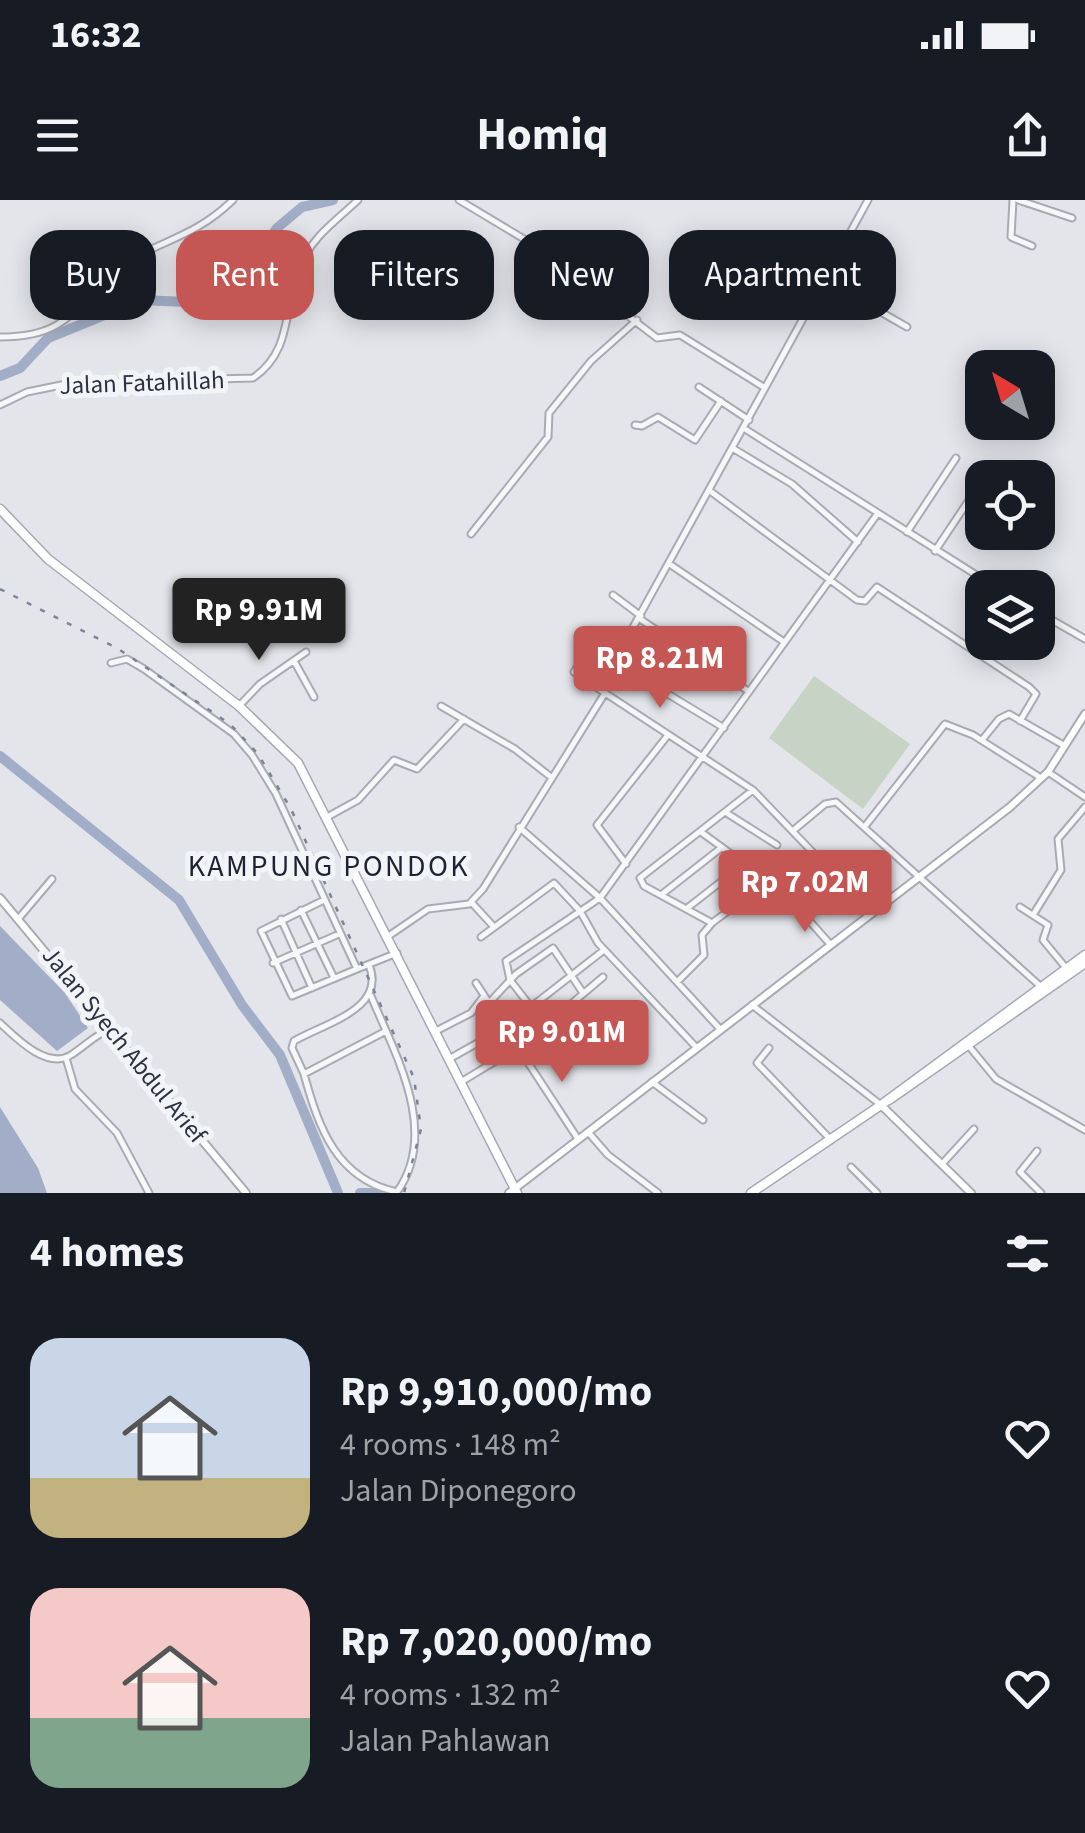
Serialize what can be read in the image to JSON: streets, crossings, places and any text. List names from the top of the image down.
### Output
{
  "streets": {
    "street": ["Jalan Fatahillah", "Jalan Syech Abdul Arief"]
  },
  "districts": ["KAMPUNG PONDOK"],
  "north": "top left",
  "page": {
    "status": "16:32",
    "header": "Homiq",
    "chip": [
      "Buy",
      "Rent",
      "Filters",
      "New",
      "Apartment"
    ],
    "price": [
      "Rp 9.91M",
      "Rp 8.21M",
      "Rp 7.02M",
      "Rp 9.01M"
    ],
    "heading": "4 homes",
    "list": [
      {
        "name": "Rp 9,910,000/mo",
        "note": "4 rooms · 148 m² · Jalan Diponegoro"
      },
      {
        "name": "Rp 7,020,000/mo",
        "note": "4 rooms · 132 m² · Jalan Pahlawan"
      }
    ]
  }
}
